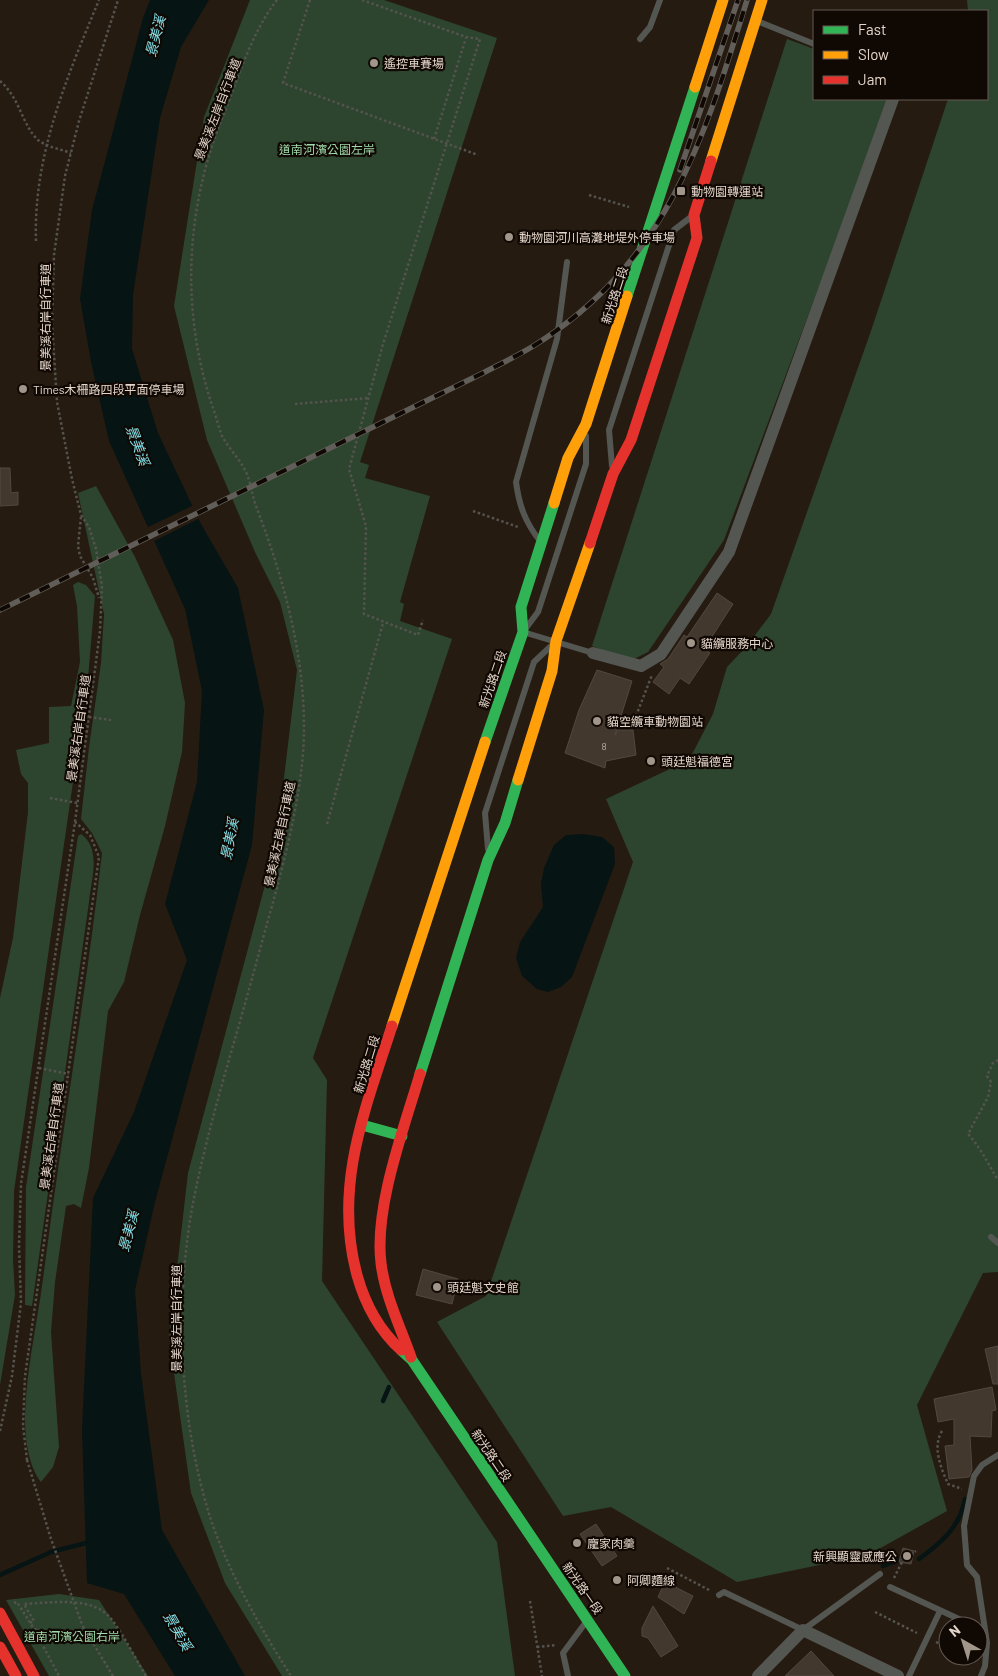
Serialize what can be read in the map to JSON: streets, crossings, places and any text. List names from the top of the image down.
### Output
{
  "streets": {
    "street": ["新光路二段", "新光路一段"],
    "path": ["景美溪左岸自行車道", "景美溪右岸自行車道"]
  },
  "crossings": [
    ["新光路二段", "新光路一段"]
  ],
  "water": ["景美溪"],
  "parks": ["道南河濱公園左岸", "道南河濱公園右岸"],
  "places": {
    "other": [
      "遙控車賽場",
      "動物園河川高灘地堤外停車場",
      "Times木柵路四段平面停車場",
      "貓纜服務中心",
      "貓空纜車動物園站",
      "頭廷魁福德宮",
      "頭廷魁文史館",
      "龐家肉羹",
      "新興顯靈感應公",
      "阿卿麵線"
    ],
    "transit": ["動物園轉運站"]
  },
  "house_numbers": ["8"],
  "legend": ["Fast", "Slow", "Jam"],
  "north": "top left"
}
